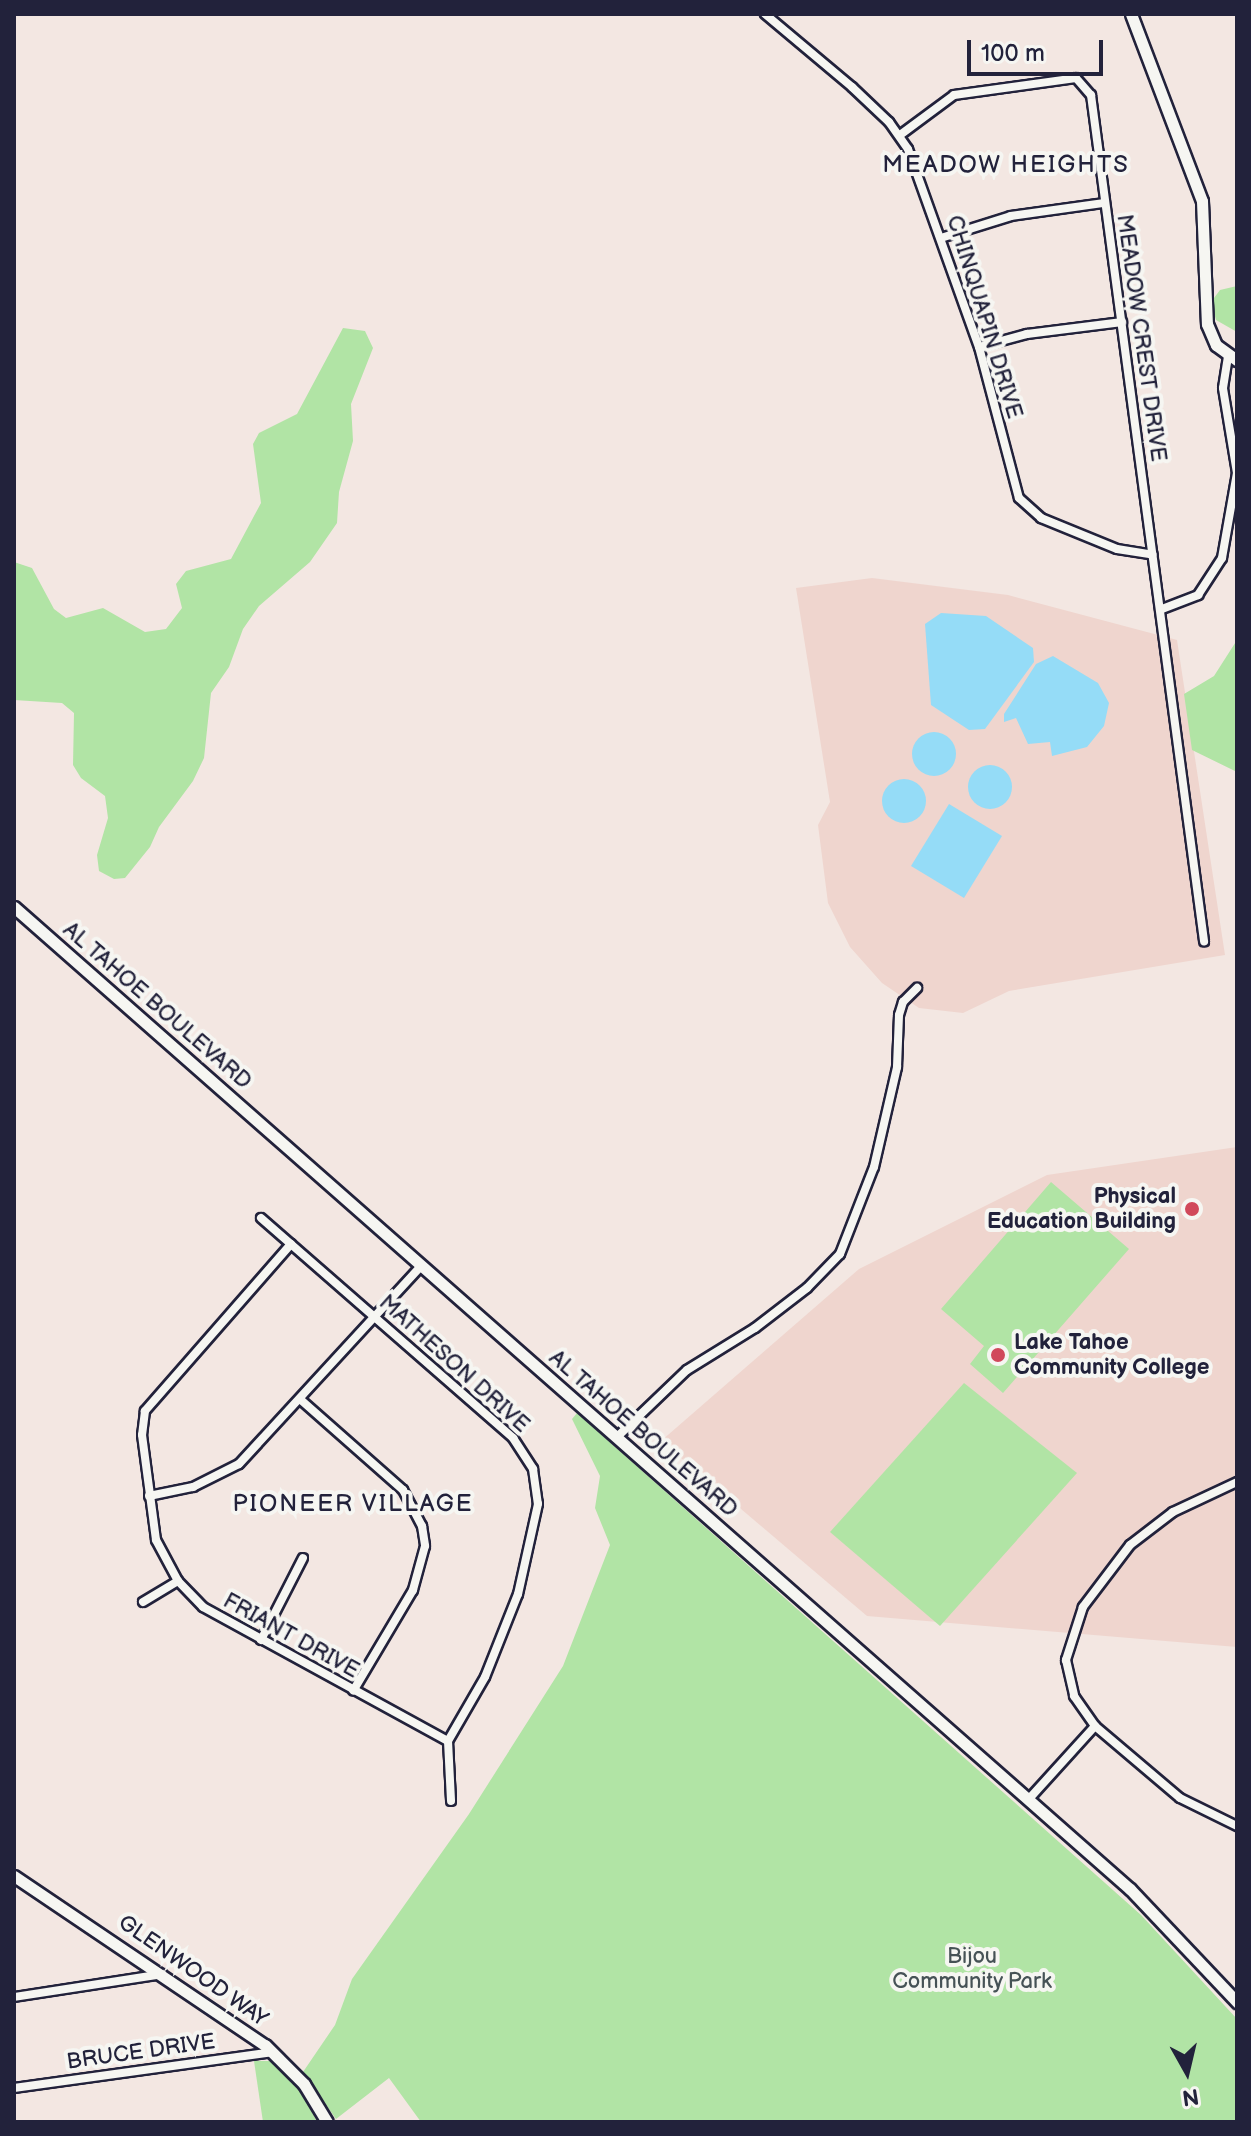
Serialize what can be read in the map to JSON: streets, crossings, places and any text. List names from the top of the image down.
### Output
{
  "streets": {
    "main road": ["AL TAHOE BOULEVARD", "GLENWOOD WAY"],
    "street": [
      "CHINQUAPIN DRIVE",
      "MEADOW CREST DRIVE",
      "MATHESON DRIVE",
      "FRIANT DRIVE",
      "BRUCE DRIVE"
    ]
  },
  "crossings": [
    ["CHINQUAPIN DRIVE", "MEADOW CREST DRIVE"],
    ["MATHESON DRIVE", "FRIANT DRIVE"],
    ["GLENWOOD WAY", "BRUCE DRIVE"]
  ],
  "districts": ["MEADOW HEIGHTS", "PIONEER VILLAGE"],
  "parks": ["Bijou Community Park"],
  "places": ["Physical Education Building", "Lake Tahoe Community College"],
  "scale_bar": "100 m",
  "north": "bottom"
}
